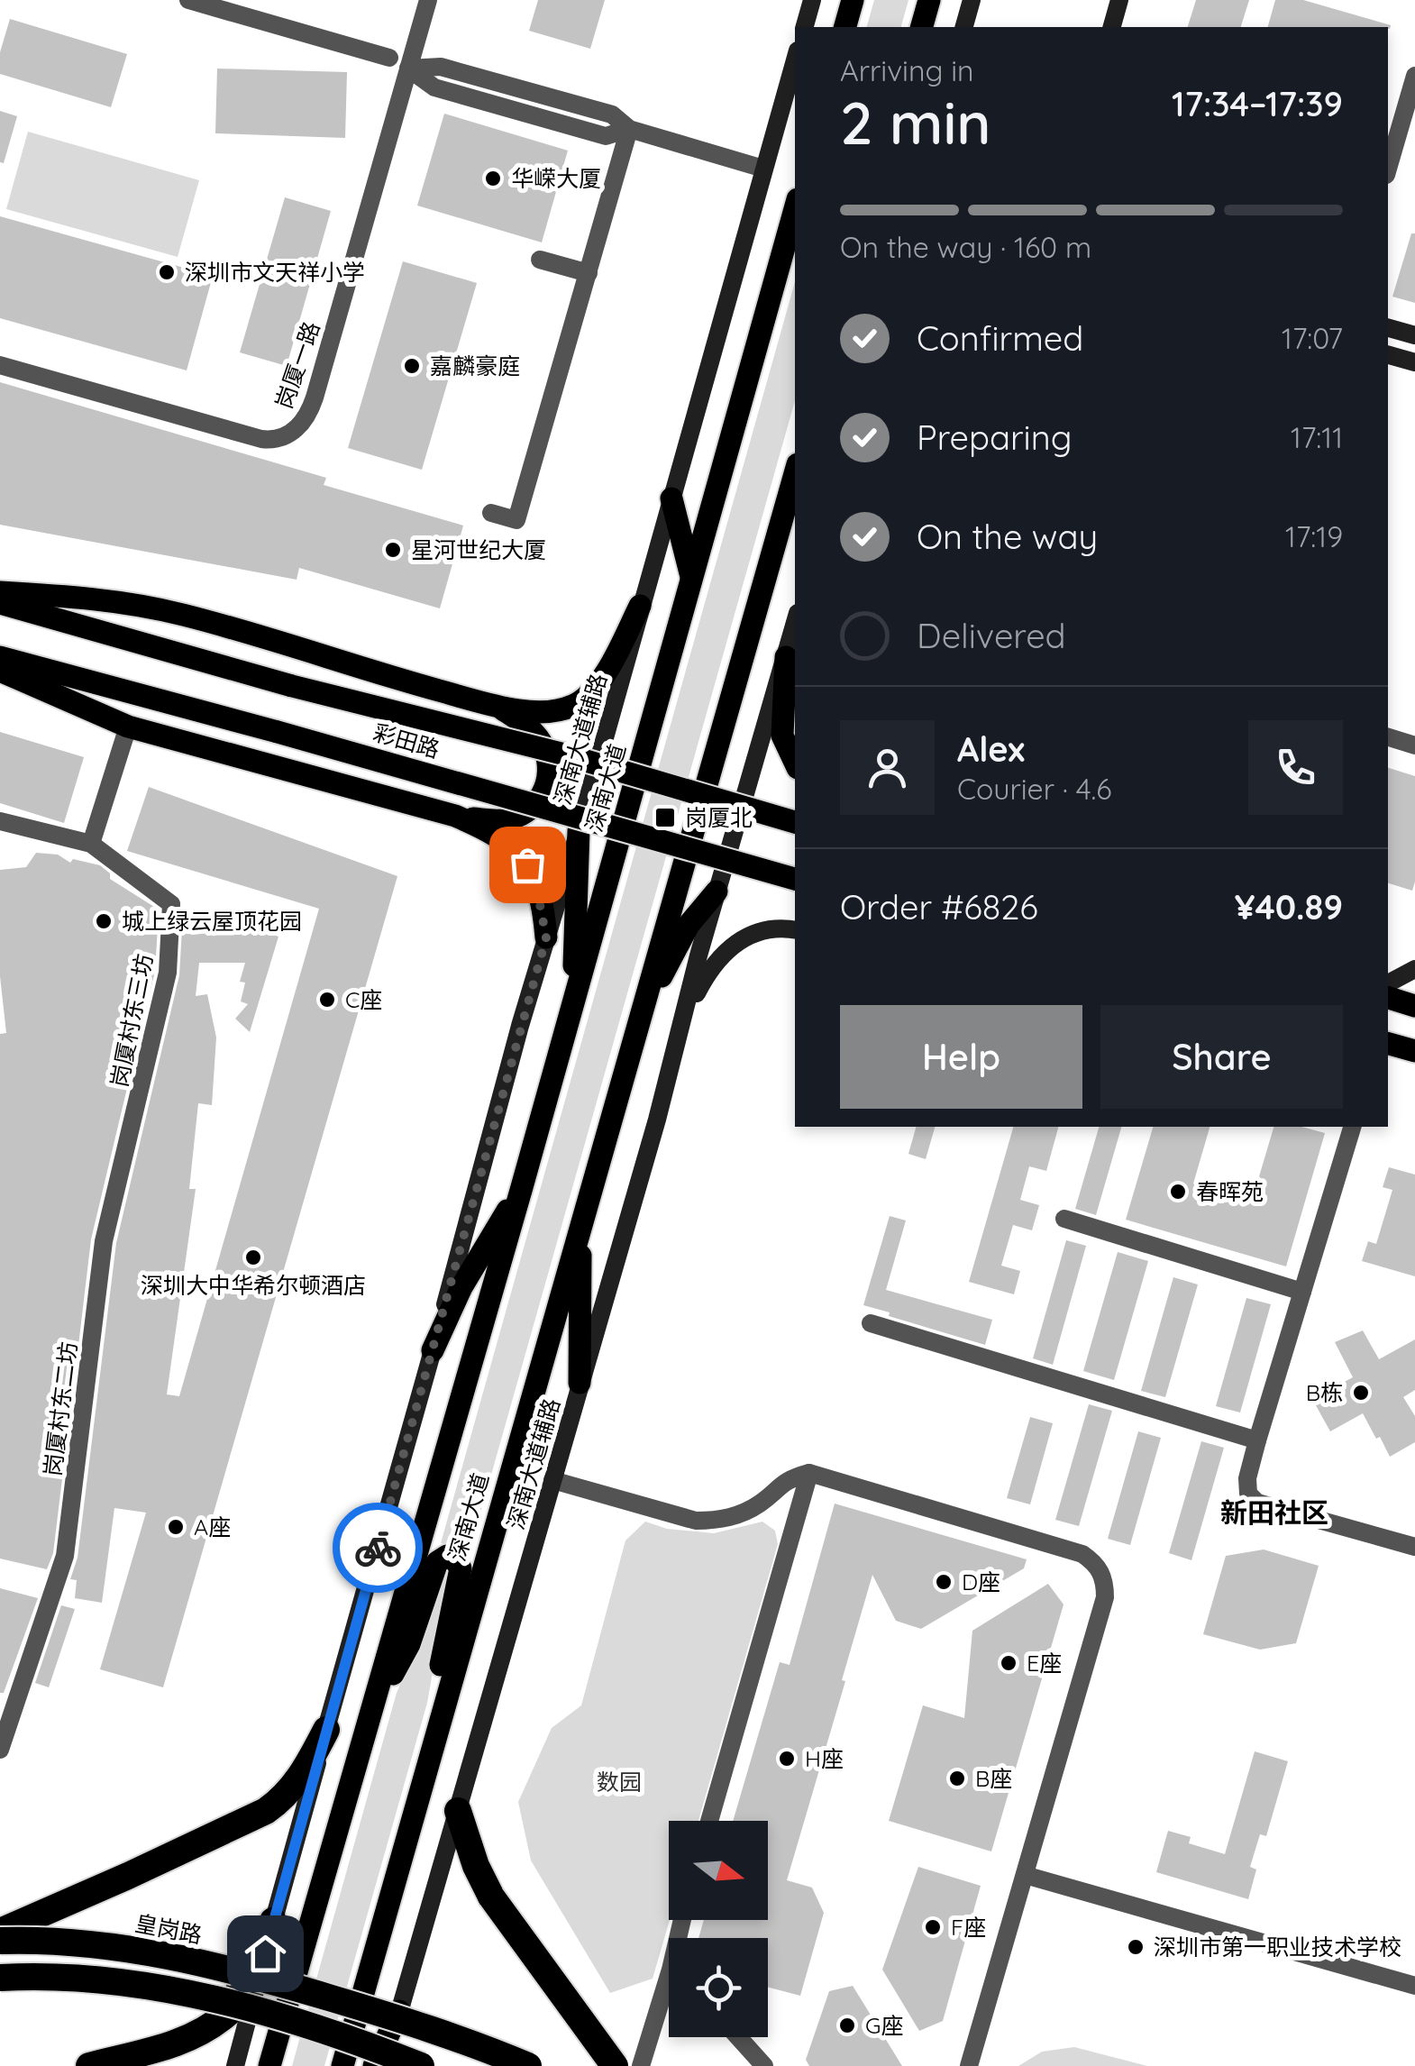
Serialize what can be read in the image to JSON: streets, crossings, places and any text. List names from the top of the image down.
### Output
{
  "streets": {
    "highway": ["皇岗路"],
    "main road": ["深南大道辅路", "彩田路", "深南大道"],
    "street": ["岗厦一路", "岗厦村东三坊", "岗厦村东二坊"]
  },
  "crossings": [
    ["深南大道辅路", "皇岗路"],
    ["岗厦村东三坊", "岗厦村东二坊"]
  ],
  "districts": ["新田社区"],
  "parks": ["数园"],
  "places": {
    "other": [
      "华嵘大厦",
      "深圳市文天祥小学",
      "嘉麟豪庭",
      "星河世纪大厦",
      "城上绿云屋顶花园",
      "C座",
      "春晖苑",
      "深圳大中华希尔顿酒店",
      "B栋",
      "A座",
      "D座",
      "E座",
      "H座",
      "B座",
      "F座",
      "深圳市第一职业技术学校",
      "G座"
    ],
    "transit": ["岗厦北"]
  },
  "north": "right",
  "page": {
    "heading": ["2 min", "Arriving in", "17:34–17:39"],
    "panel": [
      "Alex",
      "Courier · 4.6",
      "Order #6826",
      "¥40.89"
    ],
    "bar": "On the way · 160 m",
    "list": [
      ["Confirmed", "17:07"],
      ["Preparing", "17:11"],
      ["On the way", "17:19"],
      "Delivered"
    ],
    "buttons": ["Help", "Share"]
  }
}
